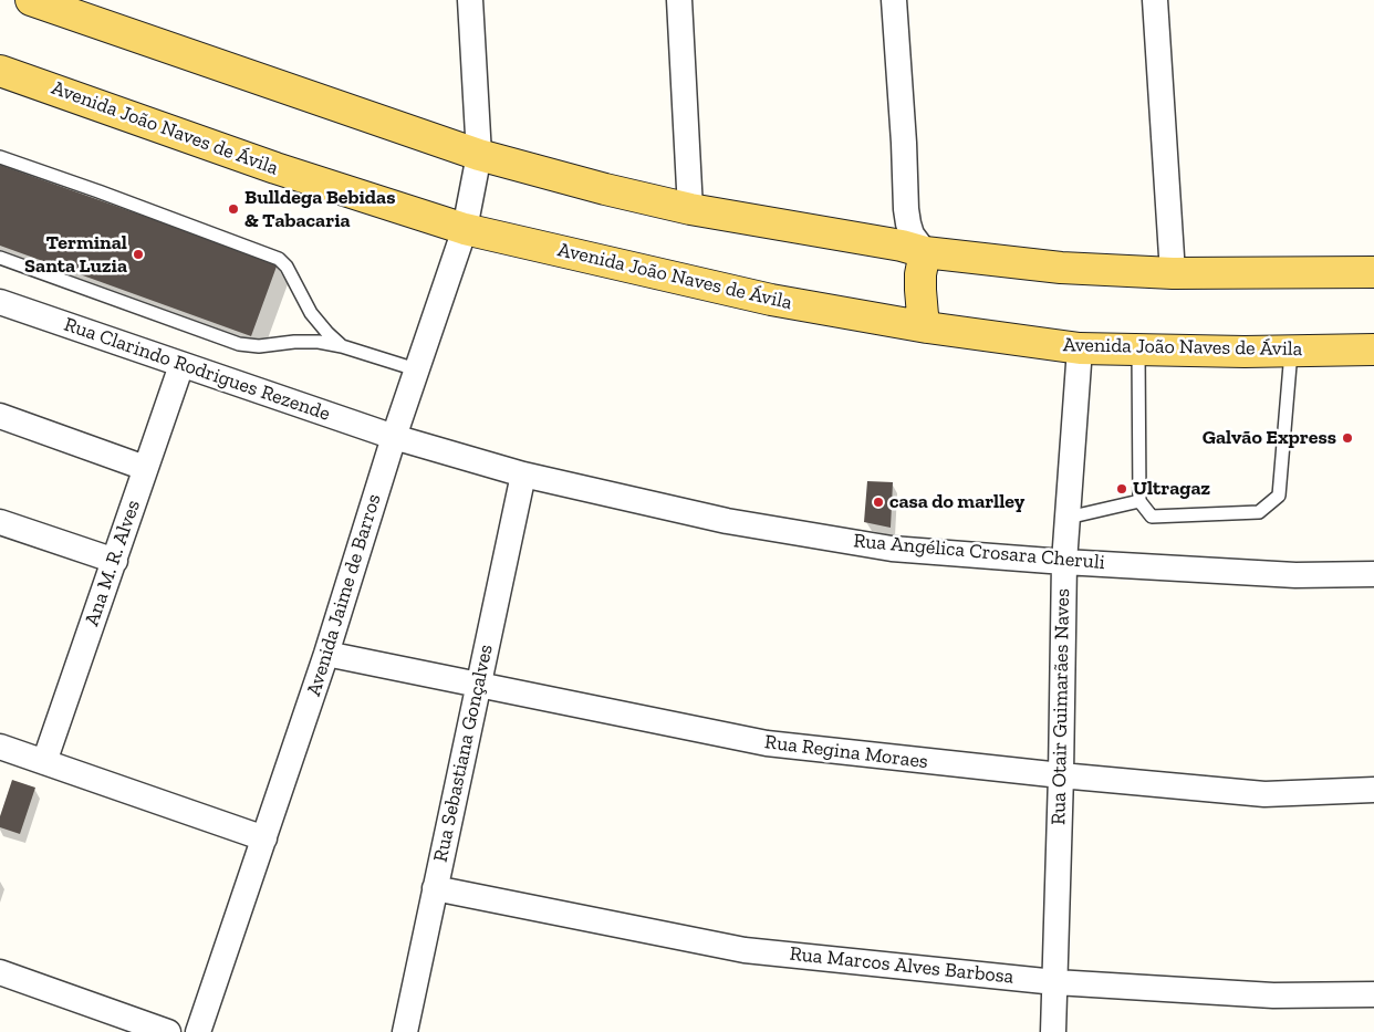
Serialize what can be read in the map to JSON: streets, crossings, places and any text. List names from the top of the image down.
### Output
{
  "streets": {
    "main road": ["Avenida João Naves de Ávila"],
    "street": [
      "Rua Clarindo Rodrigues Rezende",
      "Rua Angélica Crosara Cheruli",
      "Ana M. R. Alves",
      "Avenida Jaime de Barros",
      "Rua Otair Guimarães Naves",
      "Rua Regina Moraes",
      "Rua Sebastiana Gonçalves",
      "Rua Marcos Alves Barbosa"
    ]
  },
  "crossings": [
    ["Avenida João Naves de Ávila", "Avenida Jaime de Barros"],
    ["Avenida João Naves de Ávila", "Rua Otair Guimarães Naves"],
    ["Rua Clarindo Rodrigues Rezende", "Rua Angélica Crosara Cheruli"],
    ["Rua Clarindo Rodrigues Rezende", "Ana M. R. Alves"],
    ["Rua Clarindo Rodrigues Rezende", "Avenida Jaime de Barros"],
    ["Rua Clarindo Rodrigues Rezende", "Rua Sebastiana Gonçalves"],
    ["Rua Angélica Crosara Cheruli", "Rua Otair Guimarães Naves"],
    ["Rua Angélica Crosara Cheruli", "Rua Sebastiana Gonçalves"],
    ["Avenida Jaime de Barros", "Rua Regina Moraes"],
    ["Rua Otair Guimarães Naves", "Rua Regina Moraes"],
    ["Rua Otair Guimarães Naves", "Rua Marcos Alves Barbosa"],
    ["Rua Regina Moraes", "Rua Sebastiana Gonçalves"],
    ["Rua Sebastiana Gonçalves", "Rua Marcos Alves Barbosa"]
  ],
  "places": [
    "Bulldega Bebidas & Tabacaria",
    "Terminal Santa Luzia",
    "Galvão Express",
    "Ultragaz",
    "casa do marlley"
  ]
}
